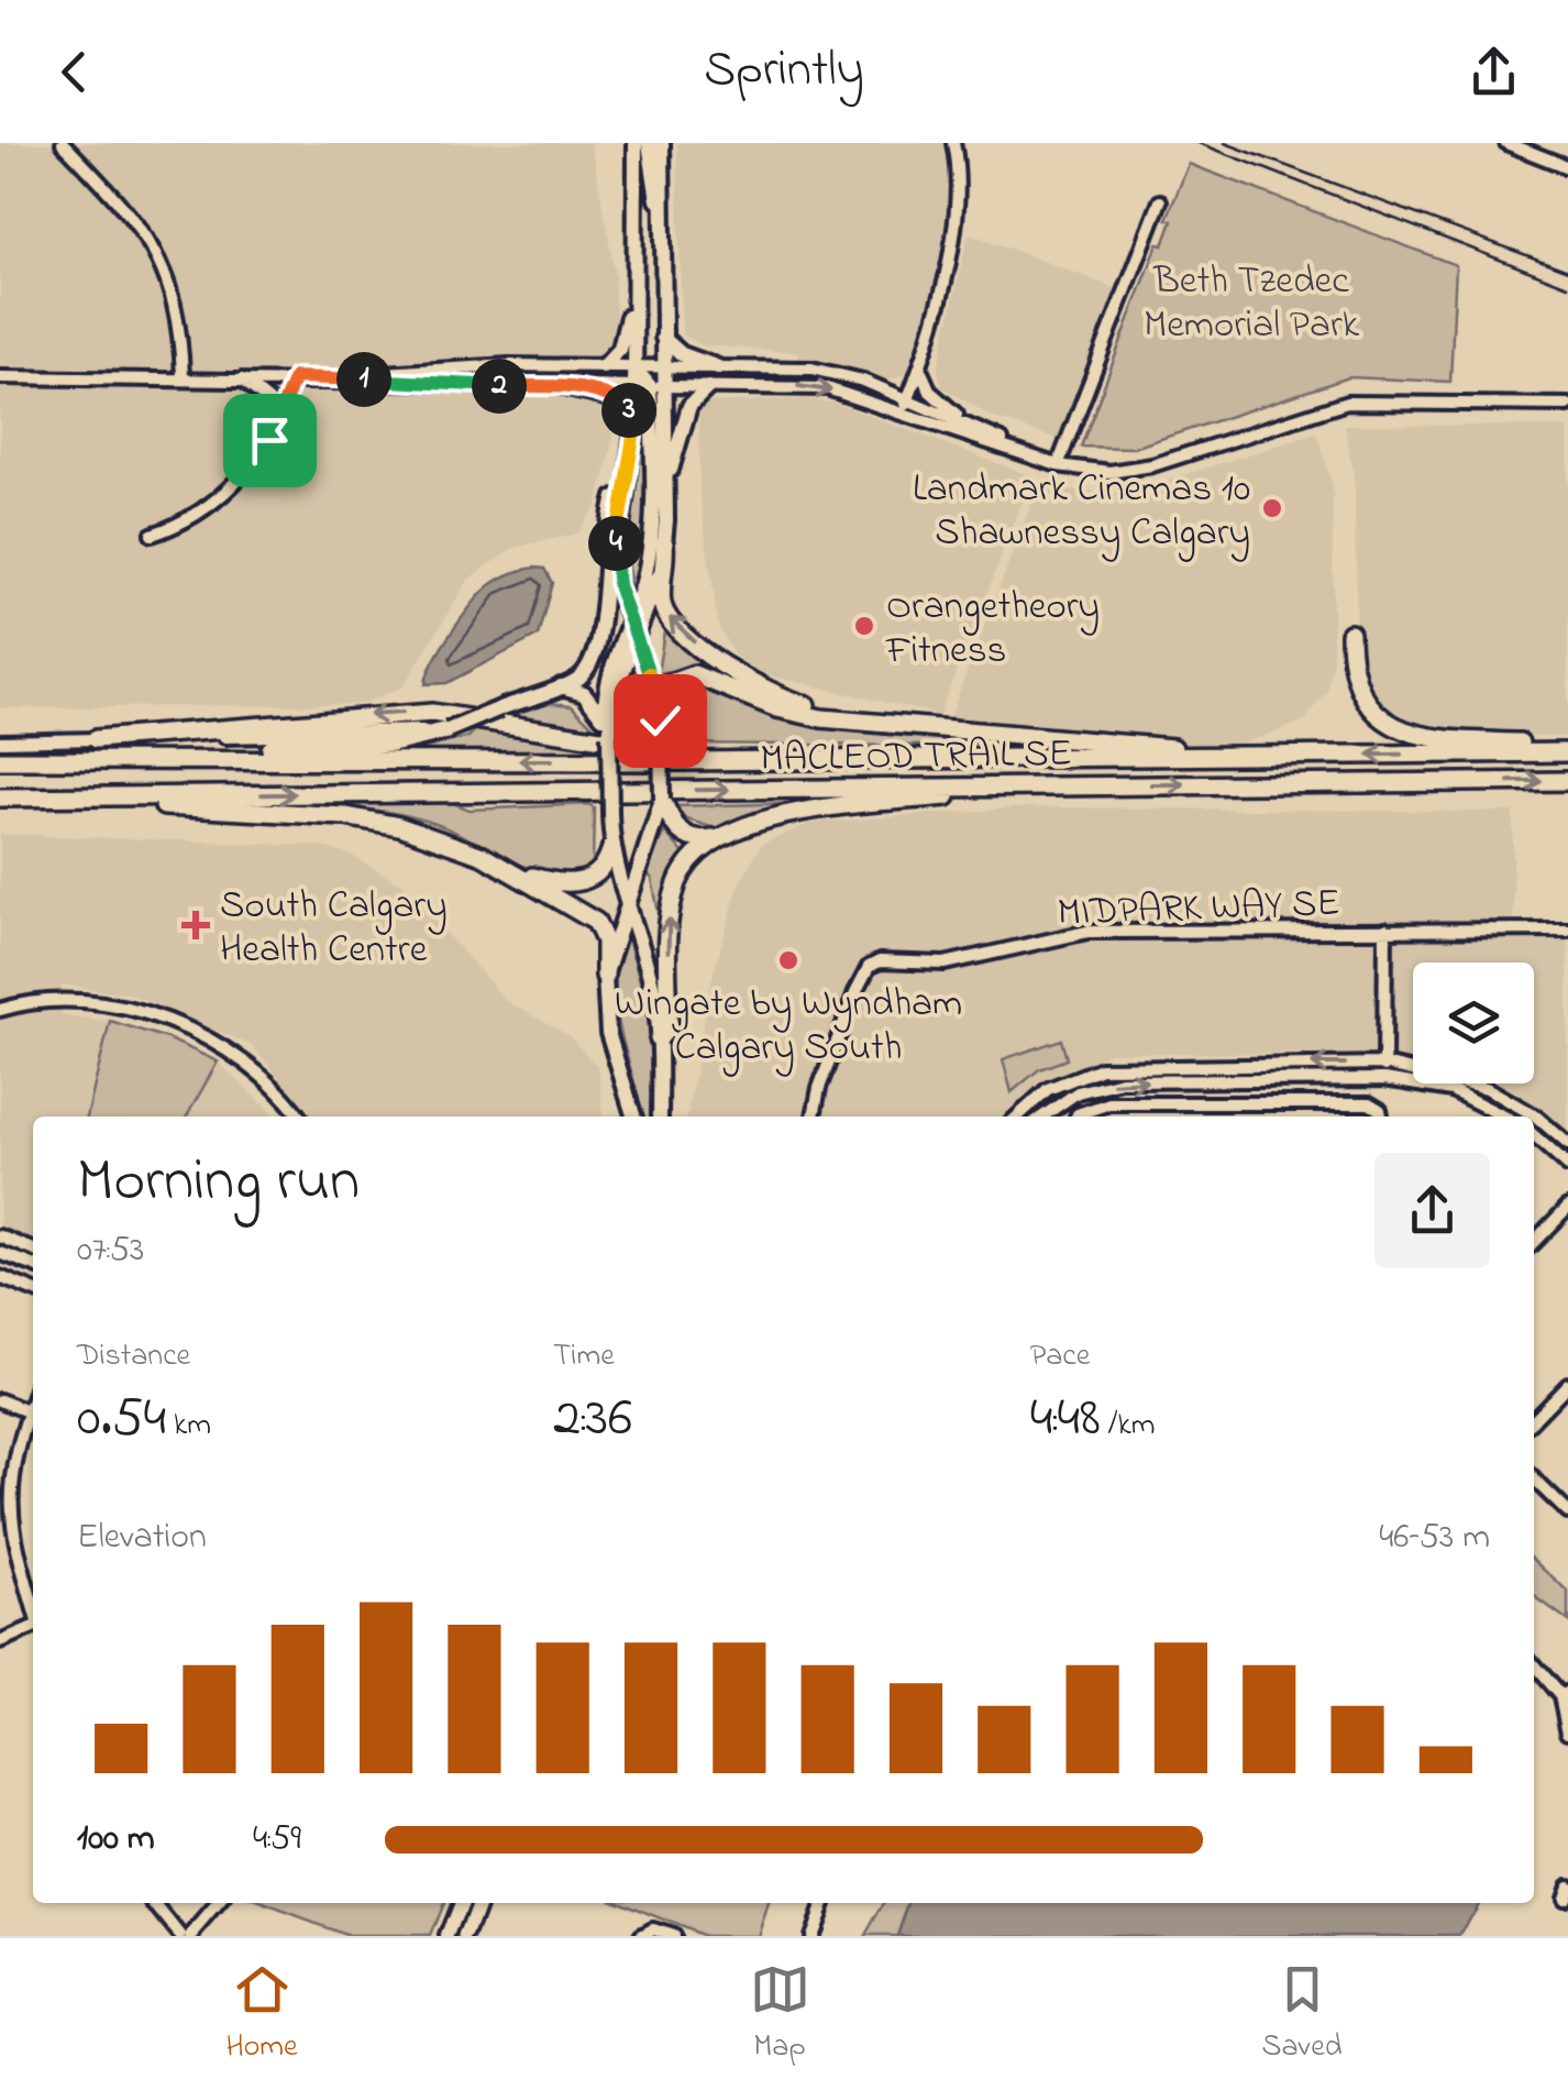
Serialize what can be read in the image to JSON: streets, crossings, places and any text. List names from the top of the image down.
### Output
{
  "streets": {
    "highway": ["MACLEOD TRAIL SE"],
    "street": ["MIDPARK WAY SE"]
  },
  "parks": ["Beth Tzedec Memorial Park"],
  "places": {
    "other": ["Landmark Cinemas 10 Shawnessy Calgary", "Orangetheory Fitness", "Wingate by Wyndham Calgary South"],
    "health": ["South Calgary Health Centre"]
  },
  "page": {
    "header": "Sprintly",
    "pins": [
      "1",
      "2",
      "3",
      "4"
    ],
    "heading": ["Morning run", "07:53"],
    "stats": [
      ["Distance", "0.54 km"],
      ["Time", "2:36"],
      ["Pace", "4:48 /km"]
    ],
    "chart": ["Elevation", "46–53 m"],
    "list": [
      {
        "name": "100 m",
        "note": "4:59"
      }
    ],
    "tabs": ["Home", "Map", "Saved"]
  }
}
